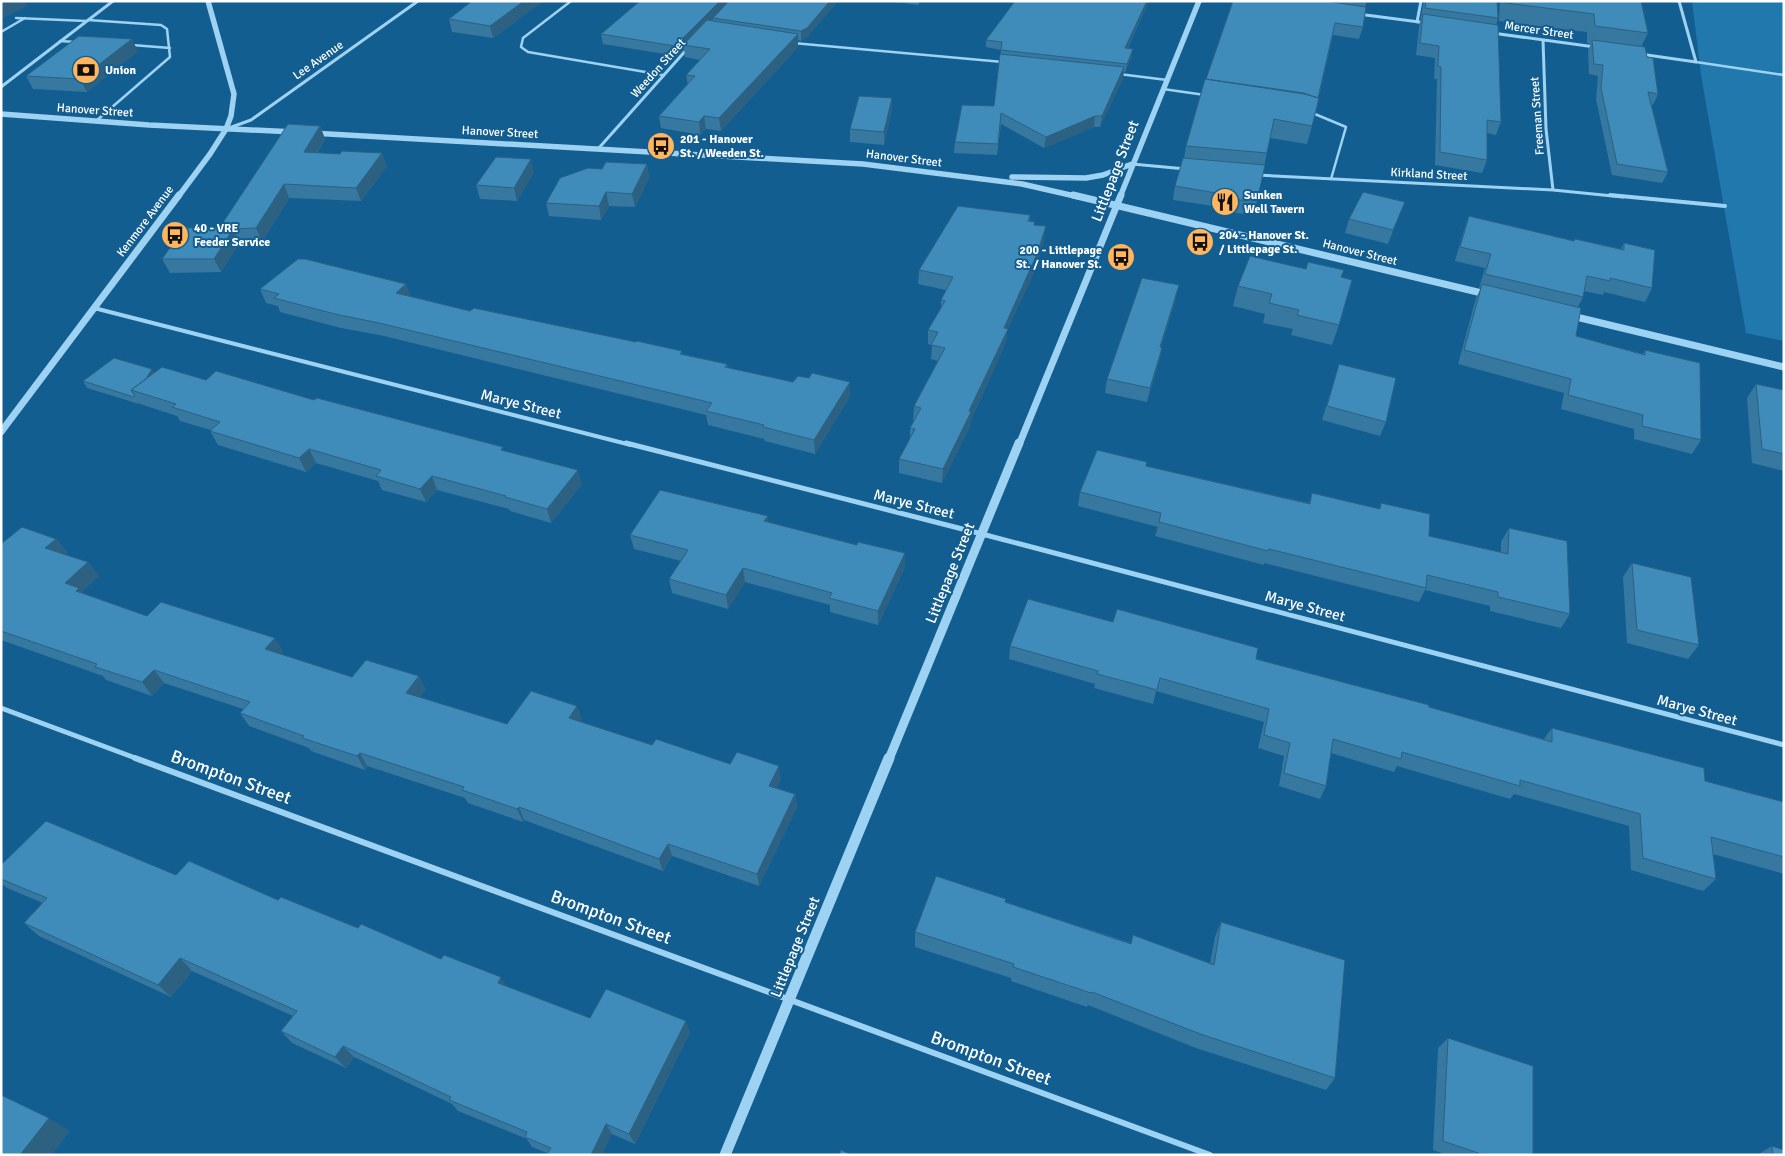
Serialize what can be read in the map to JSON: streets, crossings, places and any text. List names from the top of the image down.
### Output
{
  "streets": {
    "street": [
      "Mercer Street",
      "Lee Avenue",
      "Weedon Street",
      "Hanover Street",
      "Freeman Street",
      "Littlepage Street",
      "Kirkland Street",
      "Kenmore Avenue",
      "Marye Street",
      "Brompton Street"
    ]
  },
  "crossings": [
    ["Mercer Street", "Freeman Street"],
    ["Lee Avenue", "Hanover Street"],
    ["Lee Avenue", "Kenmore Avenue"],
    ["Weedon Street", "Hanover Street"],
    ["Hanover Street", "Littlepage Street"],
    ["Hanover Street", "Kenmore Avenue"],
    ["Freeman Street", "Kirkland Street"],
    ["Littlepage Street", "Marye Street"],
    ["Littlepage Street", "Brompton Street"],
    ["Kenmore Avenue", "Marye Street"]
  ],
  "places": {
    "bank": ["Union"],
    "bus stop": [
      "201 - Hanover St. / Weeden St.",
      "40 - VRE Feeder Service",
      "204 - Hanover St. / Littlepage St.",
      "200 - Littlepage St. / Hanover St."
    ],
    "restaurant": ["Sunken Well Tavern"]
  }
}
